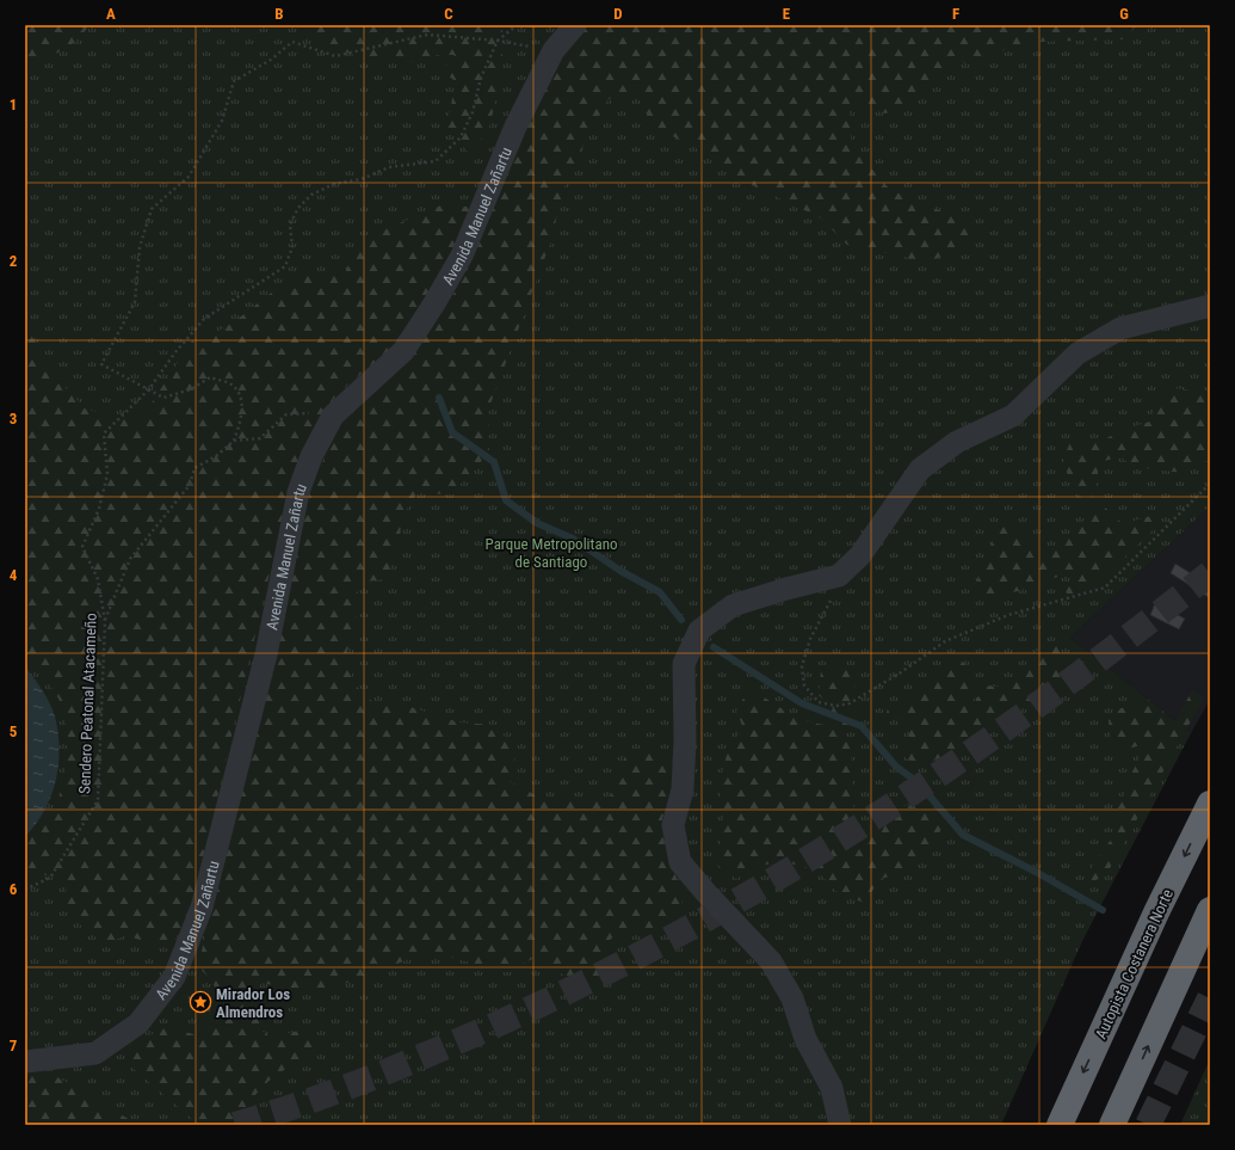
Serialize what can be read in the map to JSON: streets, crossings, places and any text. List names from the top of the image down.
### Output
{
  "streets": {
    "highway": ["Autopista Costanera Norte"],
    "street": ["Avenida Manuel Zañartu"],
    "path": ["Sendero Peatonal Atacameño"]
  },
  "parks": ["Parque Metropolitano de Santiago"],
  "places": {
    "place": ["Mirador Los Almendros"]
  },
  "grid": {
    "columns": [
      "A",
      "B",
      "C",
      "D",
      "E",
      "F",
      "G"
    ],
    "rows": [
      "1",
      "2",
      "3",
      "4",
      "5",
      "6",
      "7"
    ]
  }
}
